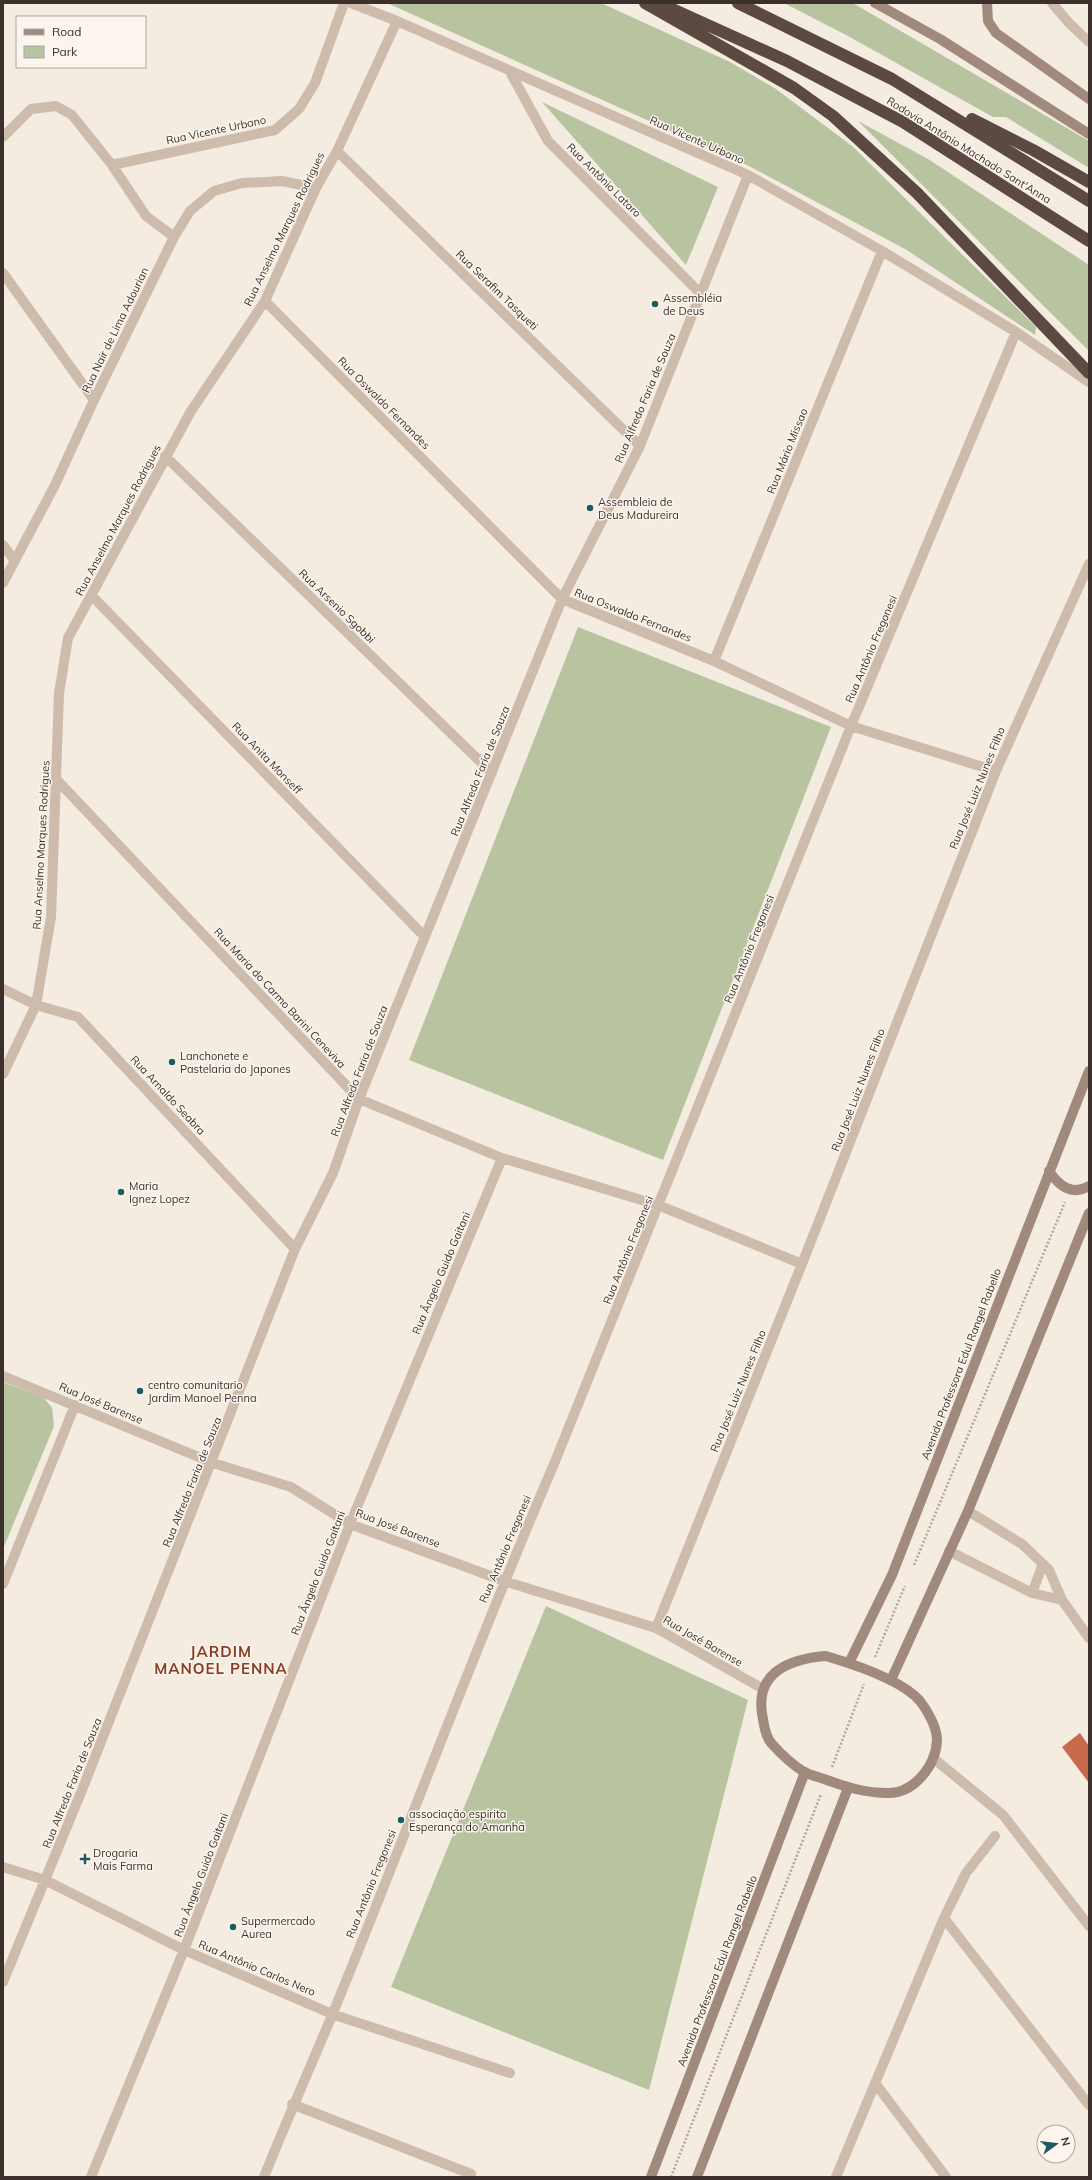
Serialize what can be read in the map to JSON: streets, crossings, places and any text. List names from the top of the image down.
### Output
{
  "streets": {
    "highway": ["Rodovia Antônio Machado Sant'Anna"],
    "main road": ["Avenida Professora Edul Rangel Rabello"],
    "street": [
      "Rua Vicente Urbano",
      "Rua Antônio Lataro",
      "Rua Anselmo Marques Rodrigues",
      "Rua Serafim Tasqueti",
      "Rua Nair de Lima Adourian",
      "Rua Alfredo Faria de Souza",
      "Rua Oswaldo Fernandes",
      "Rua Mário Missao",
      "Rua Arsenio Sgobbi",
      "Rua Antônio Fregonesi",
      "Rua Anita Monseff",
      "Rua José Luiz Nunes Filho",
      "Rua Maria do Carmo Barini Ceneviva",
      "Rua Arnaldo Seabra",
      "Rua Ângelo Guido Gaitani",
      "Rua José Barense",
      "Rua Antônio Carlos Nero"
    ]
  },
  "crossings": [
    ["Rua Vicente Urbano", "Rua Antônio Lataro"],
    ["Rua Vicente Urbano", "Rua Anselmo Marques Rodrigues"],
    ["Rua Vicente Urbano", "Rua Alfredo Faria de Souza"],
    ["Rua Vicente Urbano", "Rua Mário Missao"],
    ["Rua Vicente Urbano", "Rua Antônio Fregonesi"],
    ["Rua Antônio Lataro", "Rua Alfredo Faria de Souza"],
    ["Rua Anselmo Marques Rodrigues", "Rua Serafim Tasqueti"],
    ["Rua Anselmo Marques Rodrigues", "Rua Nair de Lima Adourian"],
    ["Rua Anselmo Marques Rodrigues", "Rua Oswaldo Fernandes"],
    ["Rua Anselmo Marques Rodrigues", "Rua Arsenio Sgobbi"],
    ["Rua Anselmo Marques Rodrigues", "Rua Anita Monseff"],
    ["Rua Anselmo Marques Rodrigues", "Rua Maria do Carmo Barini Ceneviva"],
    ["Rua Anselmo Marques Rodrigues", "Rua Arnaldo Seabra"],
    ["Rua Serafim Tasqueti", "Rua Alfredo Faria de Souza"],
    ["Rua Alfredo Faria de Souza", "Rua Oswaldo Fernandes"],
    ["Rua Alfredo Faria de Souza", "Rua Arsenio Sgobbi"],
    ["Rua Alfredo Faria de Souza", "Rua Anita Monseff"],
    ["Rua Alfredo Faria de Souza", "Rua Maria do Carmo Barini Ceneviva"],
    ["Rua Alfredo Faria de Souza", "Rua Arnaldo Seabra"],
    ["Rua Alfredo Faria de Souza", "Rua José Barense"],
    ["Rua Alfredo Faria de Souza", "Rua Antônio Carlos Nero"],
    ["Rua Oswaldo Fernandes", "Rua Mário Missao"],
    ["Rua Oswaldo Fernandes", "Rua Antônio Fregonesi"],
    ["Rua Oswaldo Fernandes", "Rua José Luiz Nunes Filho"],
    ["Rua Antônio Fregonesi", "Rua Maria do Carmo Barini Ceneviva"],
    ["Rua Antônio Fregonesi", "Rua José Barense"],
    ["Rua Antônio Fregonesi", "Rua Antônio Carlos Nero"],
    ["Rua José Luiz Nunes Filho", "Rua Maria do Carmo Barini Ceneviva"],
    ["Rua José Luiz Nunes Filho", "Rua José Barense"],
    ["Rua Maria do Carmo Barini Ceneviva", "Rua Ângelo Guido Gaitani"],
    ["Rua Ângelo Guido Gaitani", "Rua José Barense"],
    ["Rua Ângelo Guido Gaitani", "Rua Antônio Carlos Nero"]
  ],
  "districts": ["JARDIM MANOEL PENNA"],
  "places": {
    "other": [
      "Assembléia de Deus",
      "Assembleia de Deus Madureira",
      "Lanchonete e Pastelaria do Japones",
      "Maria Ignez Lopez",
      "centro comunitario Jardim Manoel Penna",
      "associação espirita Esperança do Amanhã",
      "Supermercado Aurea"
    ],
    "health": ["Drogaria Mais Farma"]
  },
  "legend": ["Road", "Park"],
  "north": "right"
}
